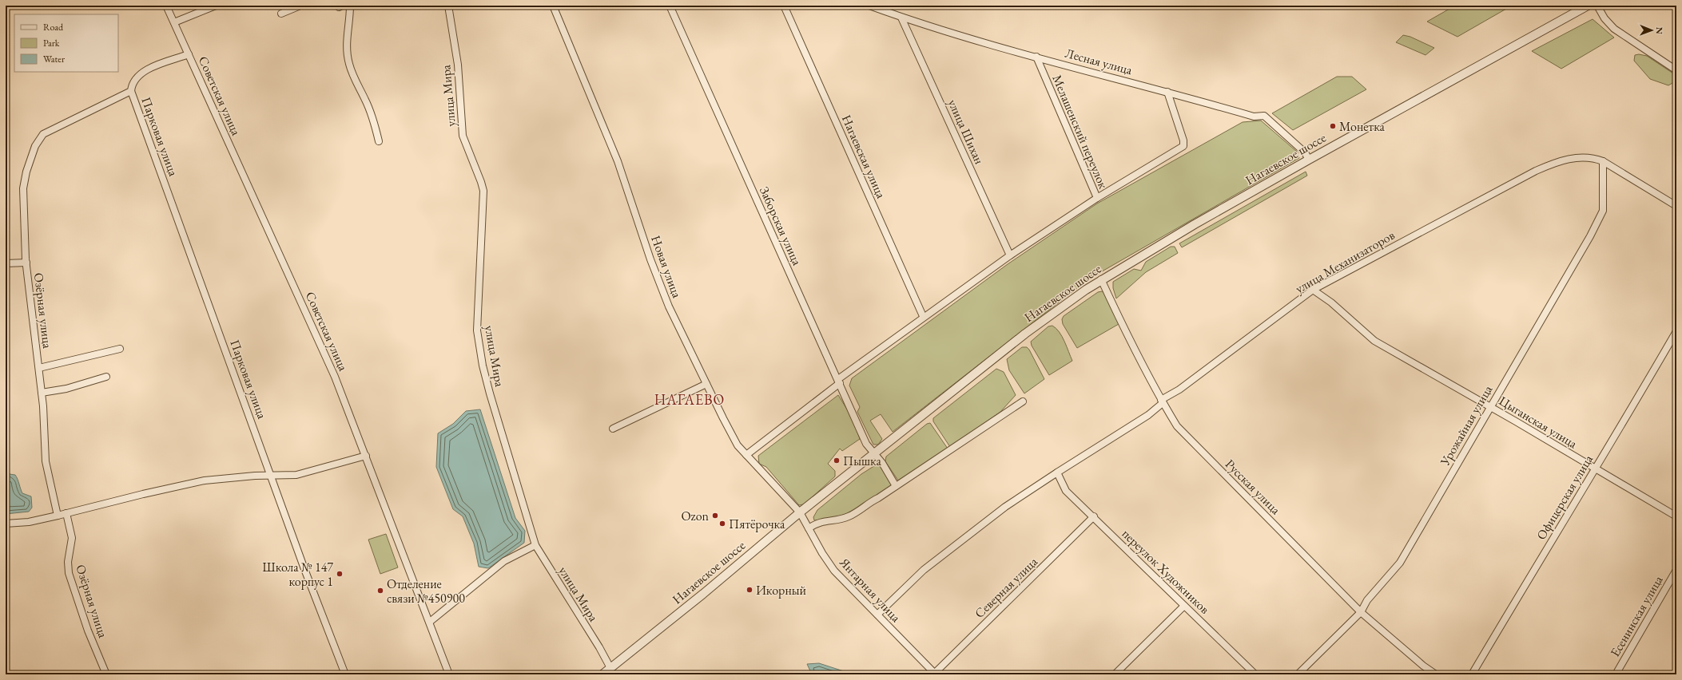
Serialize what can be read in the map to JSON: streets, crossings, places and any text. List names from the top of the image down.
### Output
{
  "streets": {
    "street": [
      "Лесная улица",
      "Советская улица",
      "улица Мира",
      "улица Шихан",
      "Мелашенский переулок",
      "Парковая улица",
      "Нагаевская улица",
      "Нагаевское шоссе",
      "Заборская улица",
      "улица Механизаторов",
      "Новая улица",
      "Озёрная улица",
      "Цыганская улица",
      "Урожайная улица",
      "Русская улица",
      "Офицерская улица",
      "переулок Художников",
      "Северная улица",
      "Янтарная улица",
      "Есенинская улица"
    ]
  },
  "crossings": [
    ["Лесная улица", "улица Шихан"],
    ["Лесная улица", "Мелашенский переулок"],
    ["Лесная улица", "Нагаевское шоссе"],
    ["улица Мира", "Нагаевское шоссе"],
    ["Парковая улица", "Озёрная улица"],
    ["Нагаевское шоссе", "Заборская улица"],
    ["Нагаевское шоссе", "Новая улица"],
    ["Нагаевское шоссе", "Русская улица"],
    ["Нагаевское шоссе", "Янтарная улица"],
    ["улица Механизаторов", "Цыганская улица"],
    ["улица Механизаторов", "Урожайная улица"],
    ["улица Механизаторов", "Русская улица"],
    ["улица Механизаторов", "переулок Художников"],
    ["улица Механизаторов", "Янтарная улица"],
    ["Новая улица", "Янтарная улица"],
    ["Цыганская улица", "Урожайная улица"],
    ["Цыганская улица", "Офицерская улица"],
    ["Урожайная улица", "Русская улица"],
    ["переулок Художников", "Северная улица"],
    ["Северная улица", "Янтарная улица"]
  ],
  "districts": ["НАГАЕВО"],
  "places": [
    "Монетка",
    "Пышка",
    "Ozon",
    "Пятёрочка",
    "Школа № 147 корпус 1",
    "Икорный",
    "Отделение связи №450900"
  ],
  "legend": ["Road", "Park", "Water"],
  "north": "right"
}
